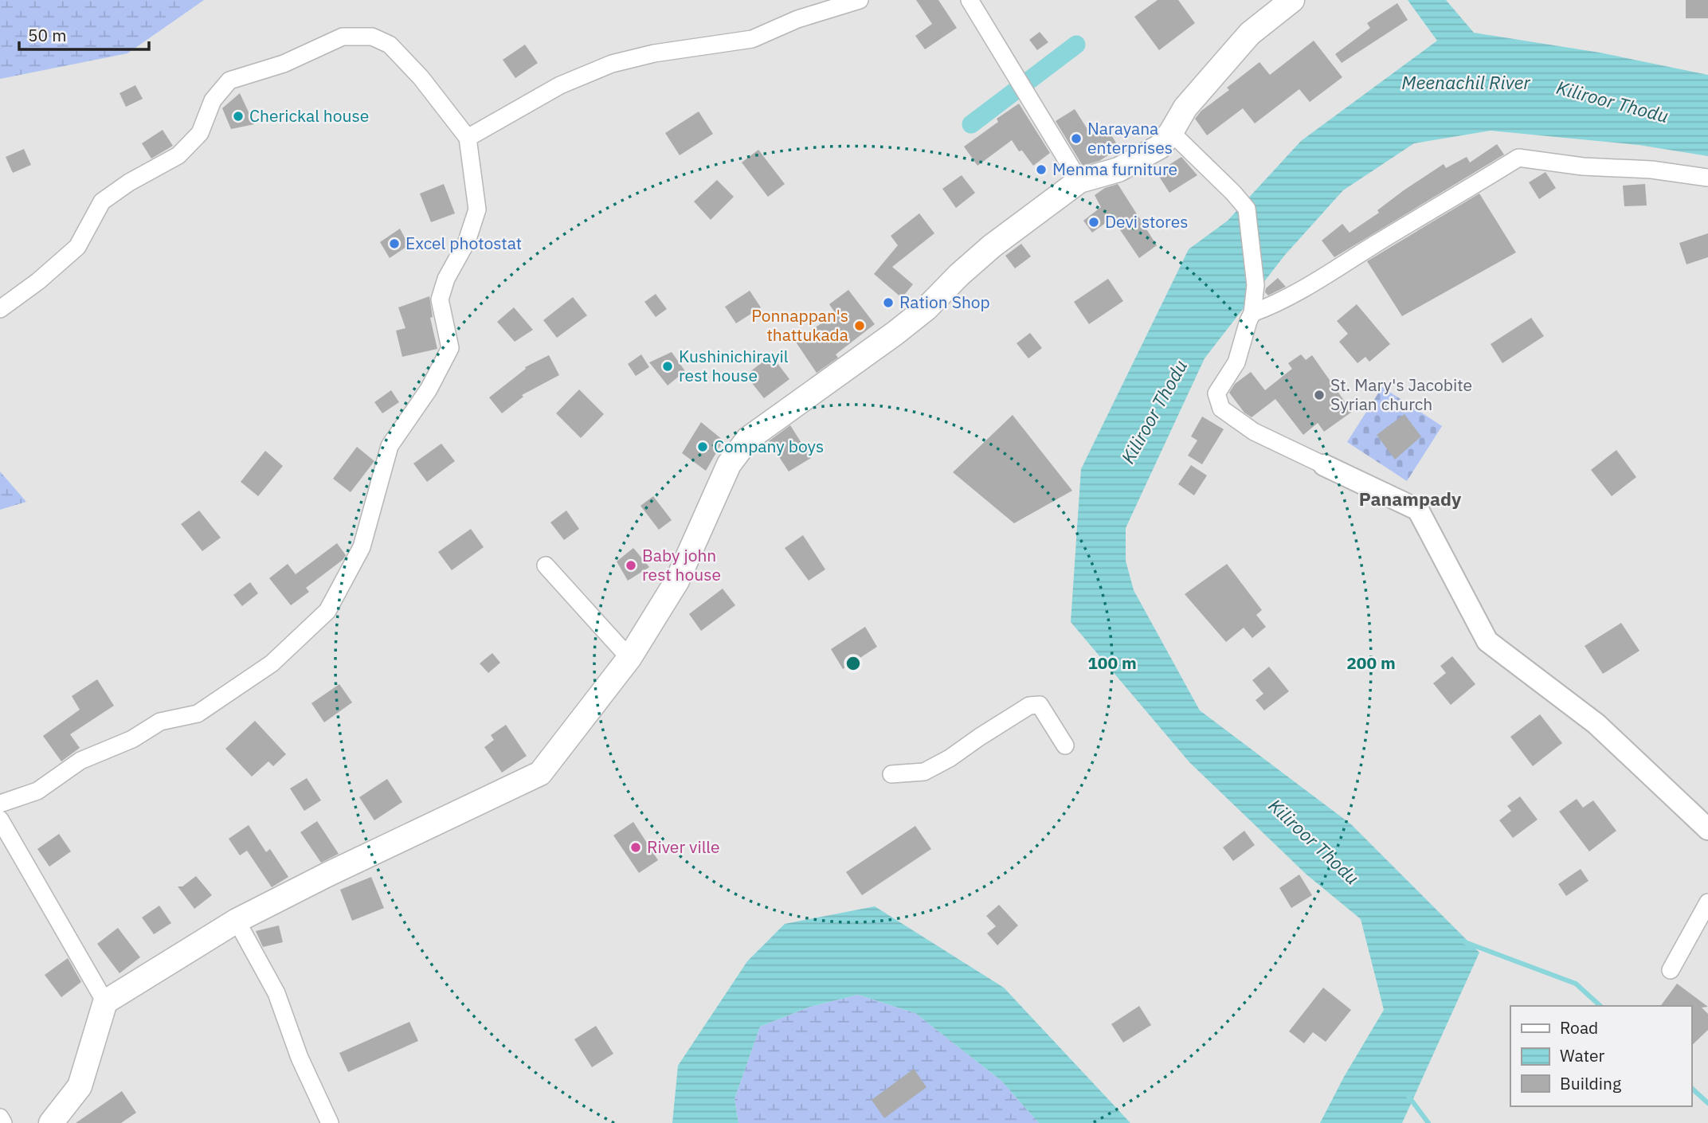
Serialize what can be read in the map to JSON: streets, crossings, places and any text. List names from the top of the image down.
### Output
{
  "districts": ["Panampady"],
  "water": ["Meenachil River", "Kiliroor Thodu"],
  "places": [
    "Cherickal house",
    "Narayana enterprises",
    "Menma furniture",
    "Devi stores",
    "Excel photostat",
    "Ration Shop",
    "Ponnappan's thattukada",
    "Kushinichirayil rest house",
    "St. Mary's Jacobite Syrian church",
    "Company boys",
    "Baby john rest house",
    "River ville"
  ],
  "legend": ["Road", "Water", "Building"],
  "scale_bar": "50 m",
  "rings": ["100 m", "200 m"]
}
